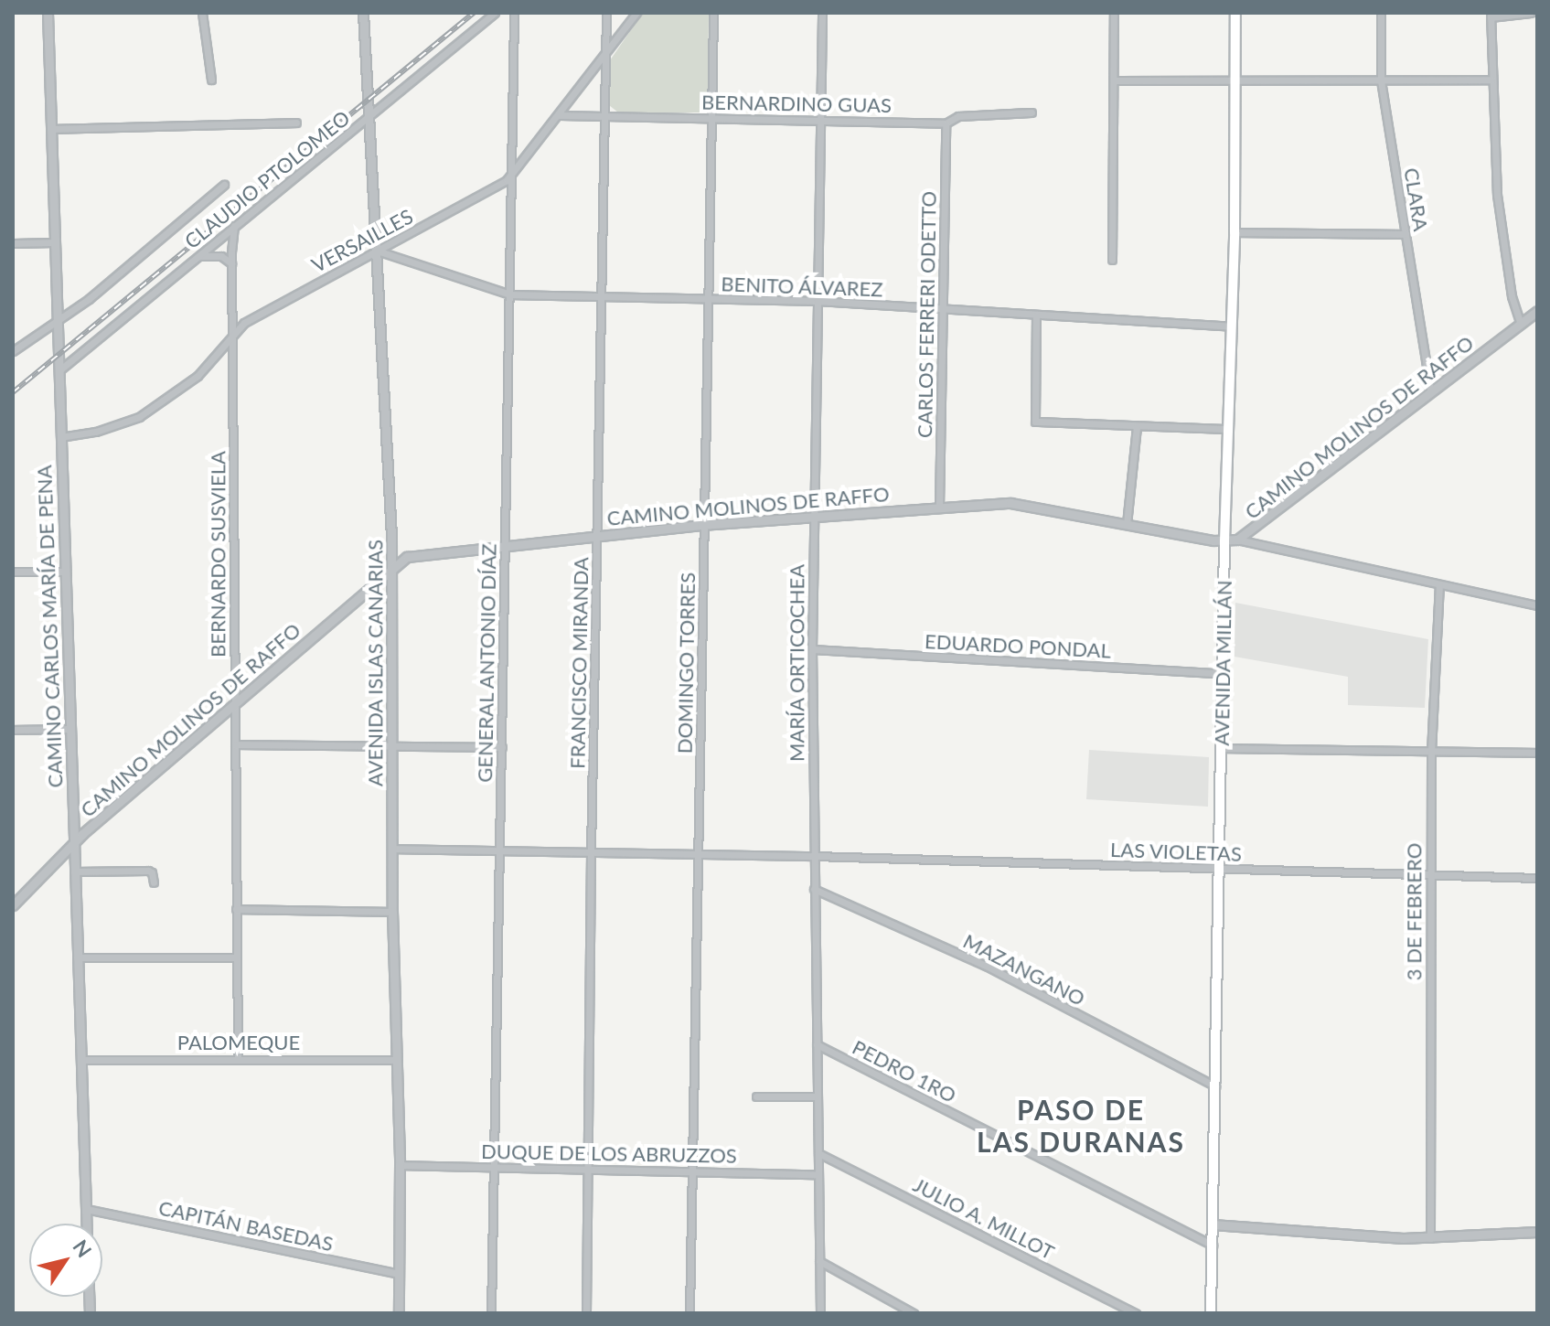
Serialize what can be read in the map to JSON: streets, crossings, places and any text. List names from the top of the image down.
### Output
{
  "streets": {
    "main road": ["AVENIDA MILLÁN"],
    "street": [
      "BERNARDINO GUAS",
      "CLAUDIO PTOLOMEO",
      "CLARA",
      "VERSAILLES",
      "BENITO ÁLVAREZ",
      "CARLOS FERRERI ODETTO",
      "CAMINO MOLINOS DE RAFFO",
      "BERNARDO SUSVIELA",
      "CAMINO CARLOS MARÍA DE PENA",
      "EDUARDO PONDAL",
      "AVENIDA ISLAS CANARIAS",
      "GENERAL ANTONIO DÍAZ",
      "FRANCISCO MIRANDA",
      "DOMINGO TORRES",
      "MARÍA ORTICOCHEA",
      "LAS VIOLETAS",
      "3 DE FEBRERO",
      "MAZANGANO",
      "PALOMEQUE",
      "PEDRO 1RO",
      "DUQUE DE LOS ABRUZZOS",
      "JULIO A. MILLOT",
      "CAPITÁN BASEDAS"
    ]
  },
  "crossings": [
    ["BERNARDINO GUAS", "VERSAILLES"],
    ["BERNARDINO GUAS", "CARLOS FERRERI ODETTO"],
    ["BERNARDINO GUAS", "FRANCISCO MIRANDA"],
    ["BERNARDINO GUAS", "DOMINGO TORRES"],
    ["BERNARDINO GUAS", "MARÍA ORTICOCHEA"],
    ["CLAUDIO PTOLOMEO", "BERNARDO SUSVIELA"],
    ["CLAUDIO PTOLOMEO", "CAMINO CARLOS MARÍA DE PENA"],
    ["CLAUDIO PTOLOMEO", "AVENIDA ISLAS CANARIAS"],
    ["CLARA", "CAMINO MOLINOS DE RAFFO"],
    ["VERSAILLES", "BENITO ÁLVAREZ"],
    ["VERSAILLES", "BERNARDO SUSVIELA"],
    ["VERSAILLES", "CAMINO CARLOS MARÍA DE PENA"],
    ["VERSAILLES", "AVENIDA ISLAS CANARIAS"],
    ["VERSAILLES", "GENERAL ANTONIO DÍAZ"],
    ["VERSAILLES", "FRANCISCO MIRANDA"],
    ["BENITO ÁLVAREZ", "CARLOS FERRERI ODETTO"],
    ["BENITO ÁLVAREZ", "AVENIDA ISLAS CANARIAS"],
    ["BENITO ÁLVAREZ", "GENERAL ANTONIO DÍAZ"],
    ["BENITO ÁLVAREZ", "FRANCISCO MIRANDA"],
    ["BENITO ÁLVAREZ", "DOMINGO TORRES"],
    ["BENITO ÁLVAREZ", "MARÍA ORTICOCHEA"],
    ["BENITO ÁLVAREZ", "AVENIDA MILLÁN"],
    ["CARLOS FERRERI ODETTO", "CAMINO MOLINOS DE RAFFO"],
    ["CAMINO MOLINOS DE RAFFO", "BERNARDO SUSVIELA"],
    ["CAMINO MOLINOS DE RAFFO", "CAMINO CARLOS MARÍA DE PENA"],
    ["CAMINO MOLINOS DE RAFFO", "AVENIDA ISLAS CANARIAS"],
    ["CAMINO MOLINOS DE RAFFO", "GENERAL ANTONIO DÍAZ"],
    ["CAMINO MOLINOS DE RAFFO", "FRANCISCO MIRANDA"],
    ["CAMINO MOLINOS DE RAFFO", "DOMINGO TORRES"],
    ["CAMINO MOLINOS DE RAFFO", "MARÍA ORTICOCHEA"],
    ["CAMINO MOLINOS DE RAFFO", "AVENIDA MILLÁN"],
    ["BERNARDO SUSVIELA", "PALOMEQUE"],
    ["CAMINO CARLOS MARÍA DE PENA", "PALOMEQUE"],
    ["CAMINO CARLOS MARÍA DE PENA", "CAPITÁN BASEDAS"],
    ["EDUARDO PONDAL", "MARÍA ORTICOCHEA"],
    ["EDUARDO PONDAL", "AVENIDA MILLÁN"],
    ["AVENIDA ISLAS CANARIAS", "PALOMEQUE"],
    ["AVENIDA ISLAS CANARIAS", "DUQUE DE LOS ABRUZZOS"],
    ["AVENIDA ISLAS CANARIAS", "CAPITÁN BASEDAS"],
    ["GENERAL ANTONIO DÍAZ", "DUQUE DE LOS ABRUZZOS"],
    ["FRANCISCO MIRANDA", "DUQUE DE LOS ABRUZZOS"],
    ["DOMINGO TORRES", "DUQUE DE LOS ABRUZZOS"],
    ["MARÍA ORTICOCHEA", "LAS VIOLETAS"],
    ["MARÍA ORTICOCHEA", "MAZANGANO"],
    ["MARÍA ORTICOCHEA", "PEDRO 1RO"],
    ["MARÍA ORTICOCHEA", "DUQUE DE LOS ABRUZZOS"],
    ["MARÍA ORTICOCHEA", "JULIO A. MILLOT"],
    ["AVENIDA MILLÁN", "LAS VIOLETAS"],
    ["AVENIDA MILLÁN", "MAZANGANO"],
    ["AVENIDA MILLÁN", "PEDRO 1RO"],
    ["LAS VIOLETAS", "3 DE FEBRERO"]
  ],
  "districts": ["PASO DE LAS DURANAS"],
  "north": "top right"
}
